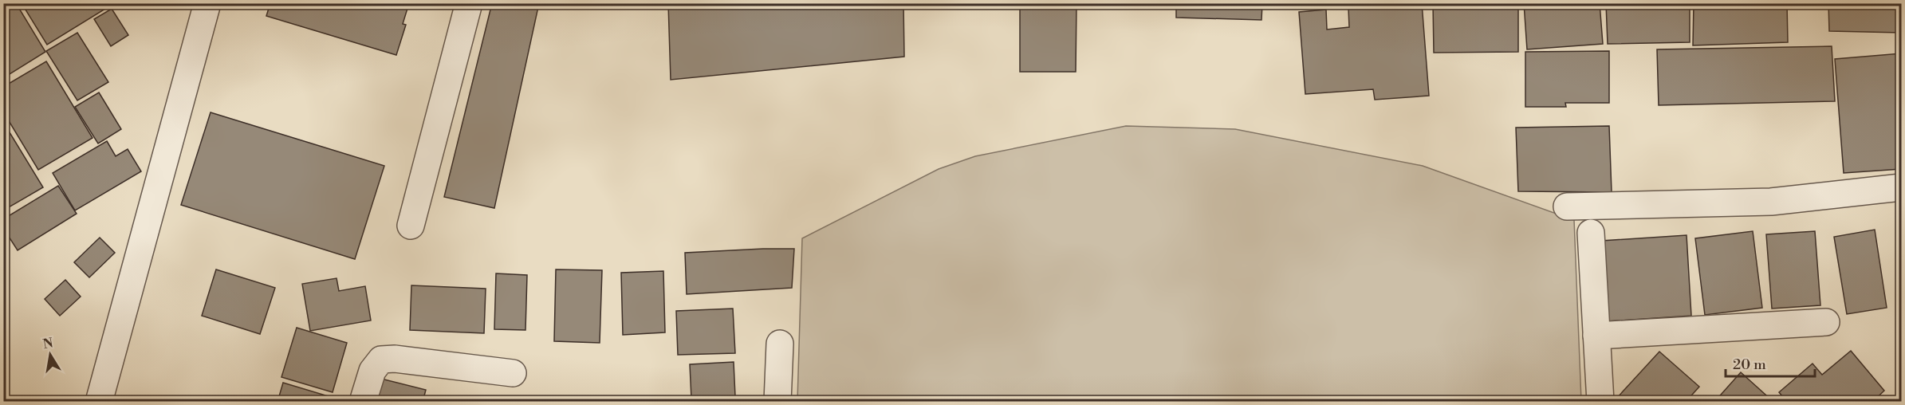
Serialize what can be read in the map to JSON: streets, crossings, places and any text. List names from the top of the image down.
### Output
{
  "scale_bar": "20 m",
  "north": "top"
}
